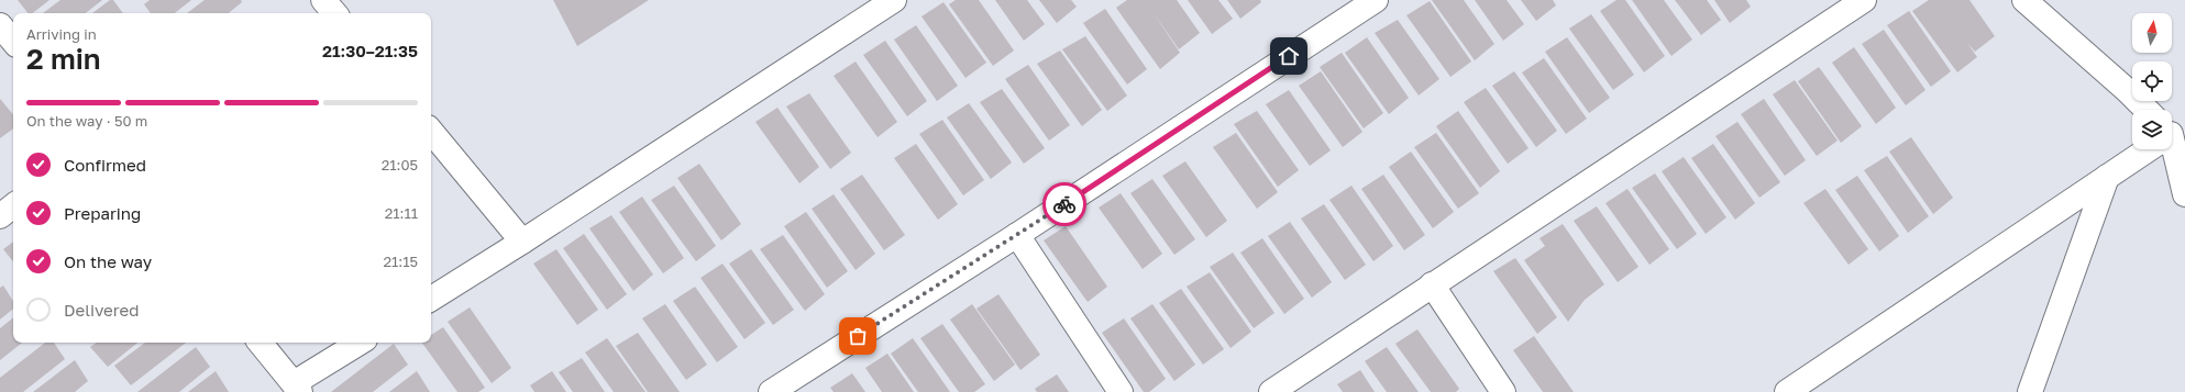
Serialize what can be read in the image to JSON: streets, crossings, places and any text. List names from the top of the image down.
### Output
{
  "north": "top",
  "page": {
    "heading": ["2 min", "Arriving in", "21:30–21:35"],
    "bar": "On the way · 50 m",
    "list": [
      ["Confirmed", "21:05"],
      ["Preparing", "21:11"],
      ["On the way", "21:15"],
      "Delivered"
    ]
  }
}
